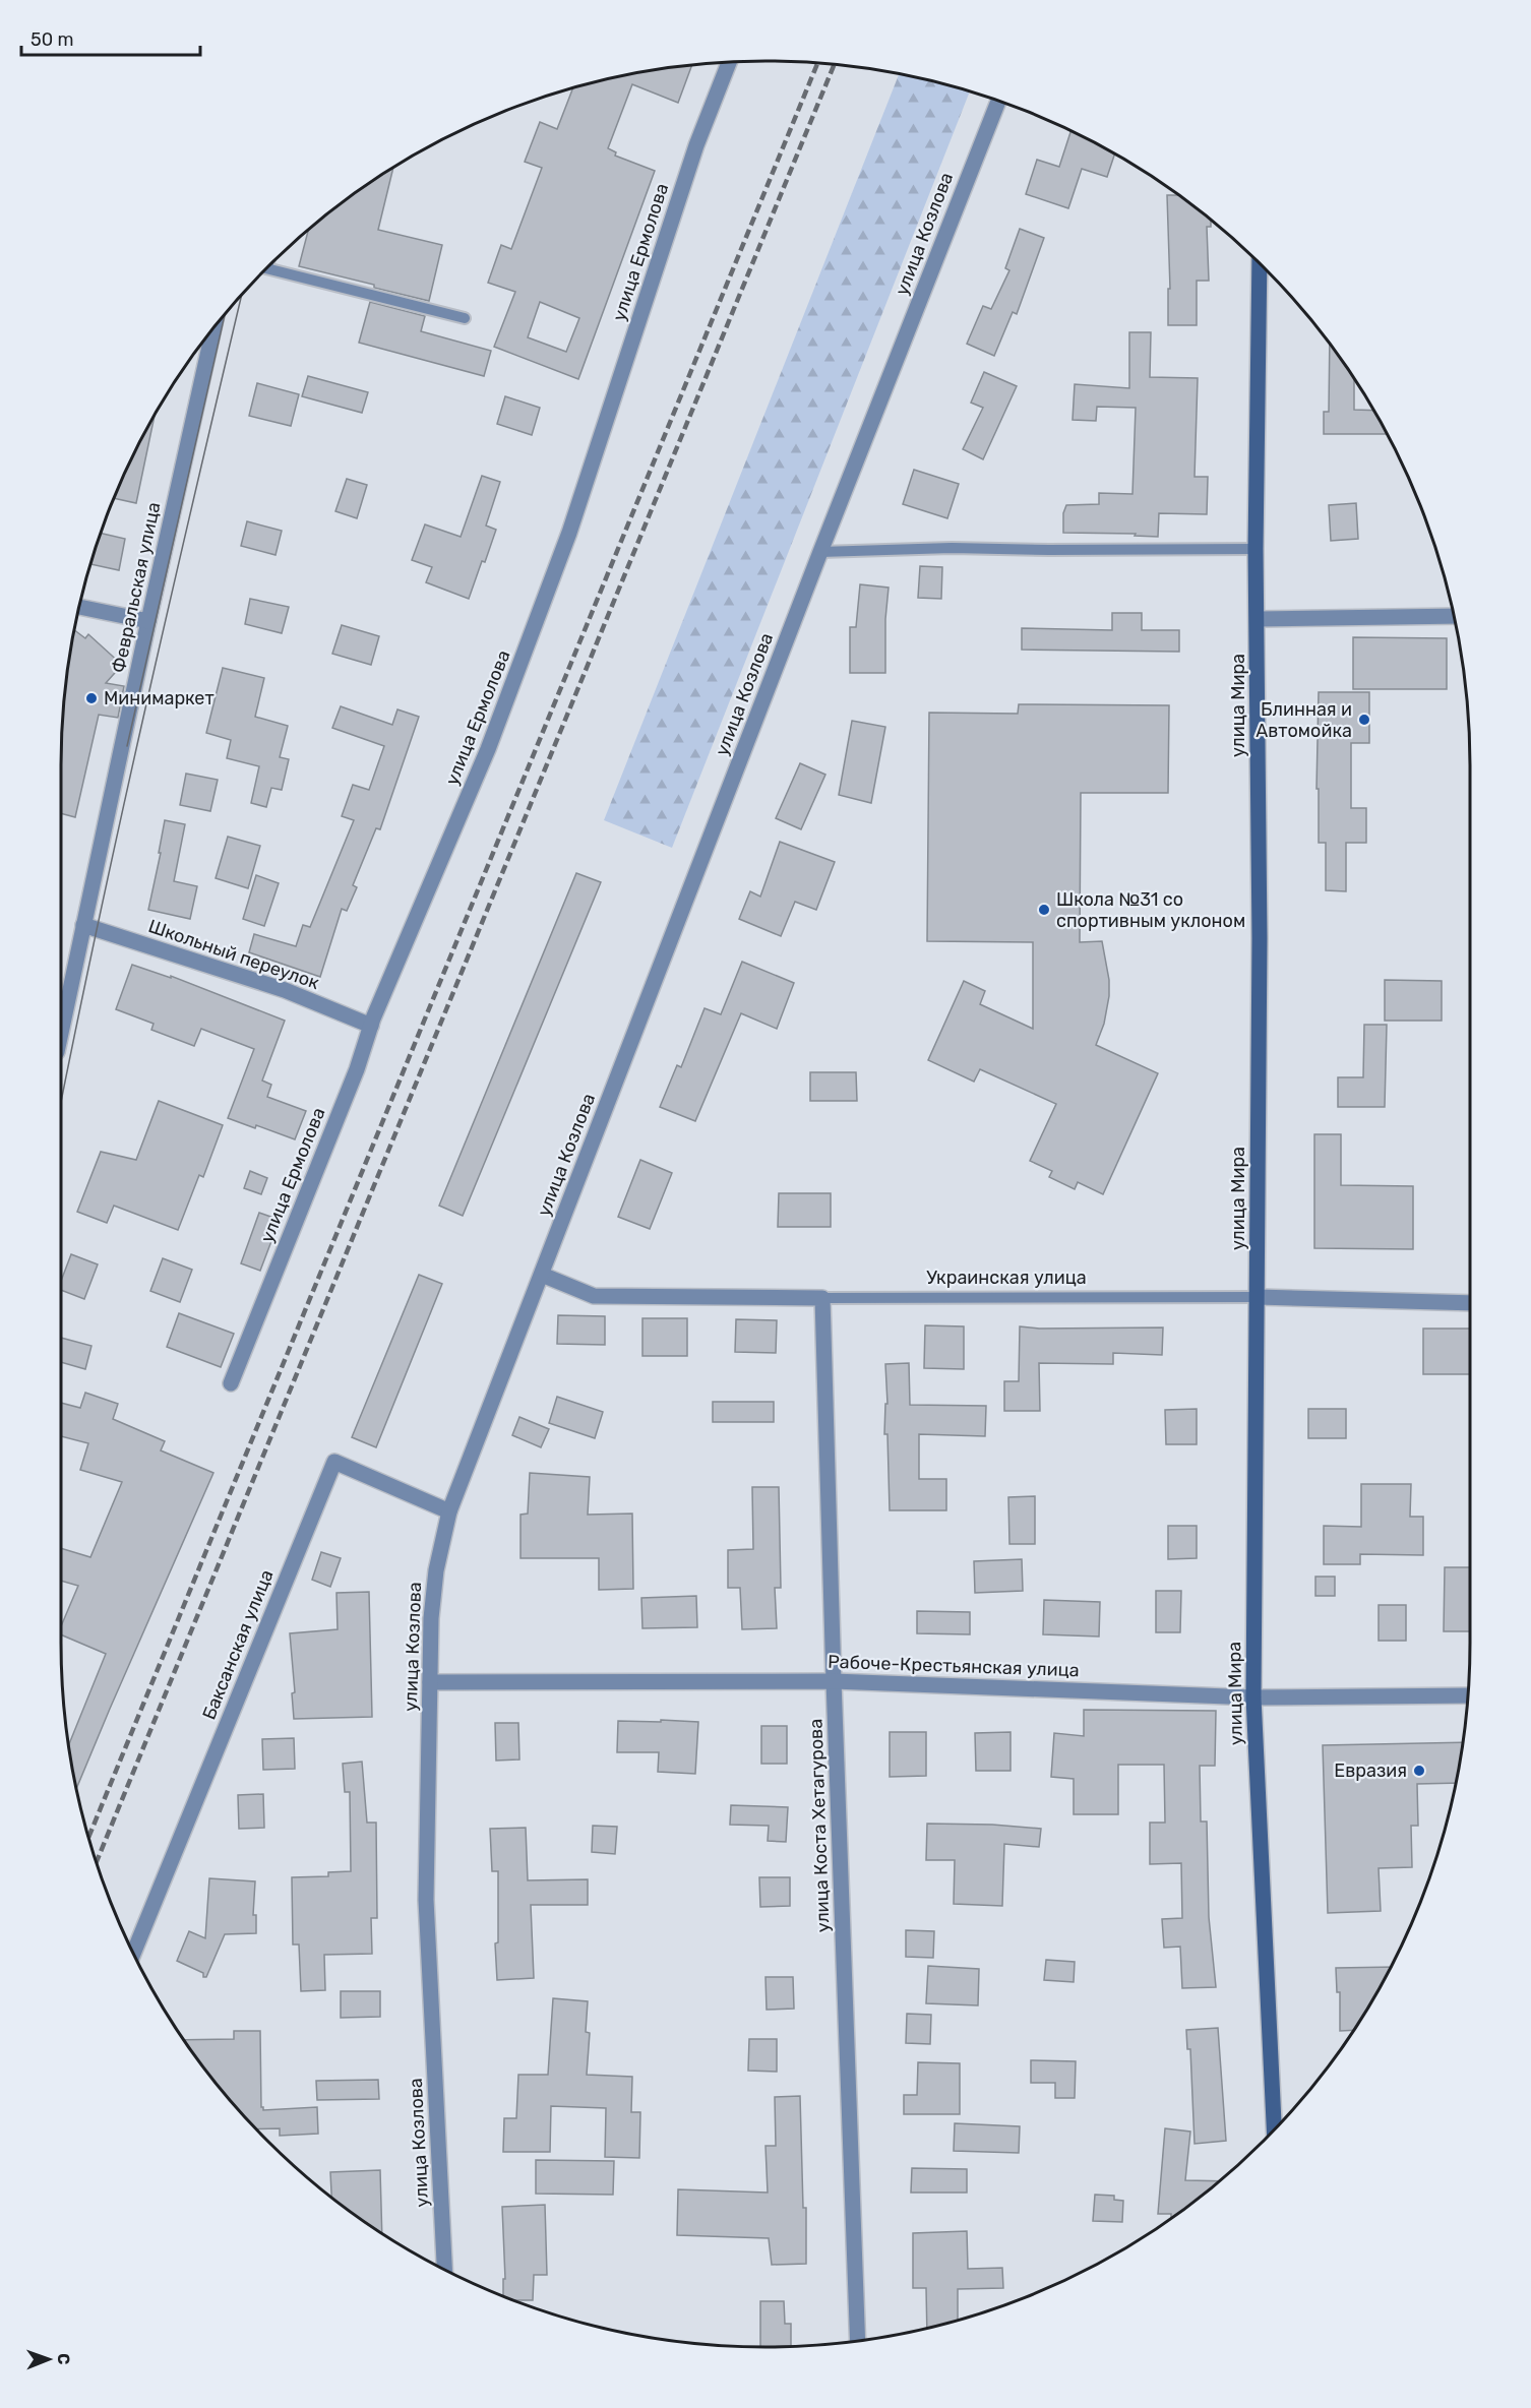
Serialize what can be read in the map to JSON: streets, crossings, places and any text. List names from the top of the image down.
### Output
{
  "streets": {
    "main road": ["улица Мира"],
    "street": [
      "улица Козлова",
      "улица Ермолова",
      "Февральская улица",
      "Школьный переулок",
      "Украинская улица",
      "Баксанская улица",
      "Рабоче-Крестьянская улица",
      "улица Коста Хетагурова"
    ]
  },
  "crossings": [
    ["улица Козлова", "Украинская улица"],
    ["улица Козлова", "Баксанская улица"],
    ["улица Козлова", "Рабоче-Крестьянская улица"],
    ["улица Ермолова", "Школьный переулок"],
    ["Февральская улица", "Школьный переулок"],
    ["улица Мира", "Украинская улица"],
    ["улица Мира", "Рабоче-Крестьянская улица"],
    ["Украинская улица", "улица Коста Хетагурова"],
    ["Рабоче-Крестьянская улица", "улица Коста Хетагурова"]
  ],
  "places": [
    "Минимаркет",
    "Блинная и Автомойка",
    "Школа №31 со спортивным уклоном",
    "Евразия"
  ],
  "scale_bar": "50 m",
  "north": "right"
}
